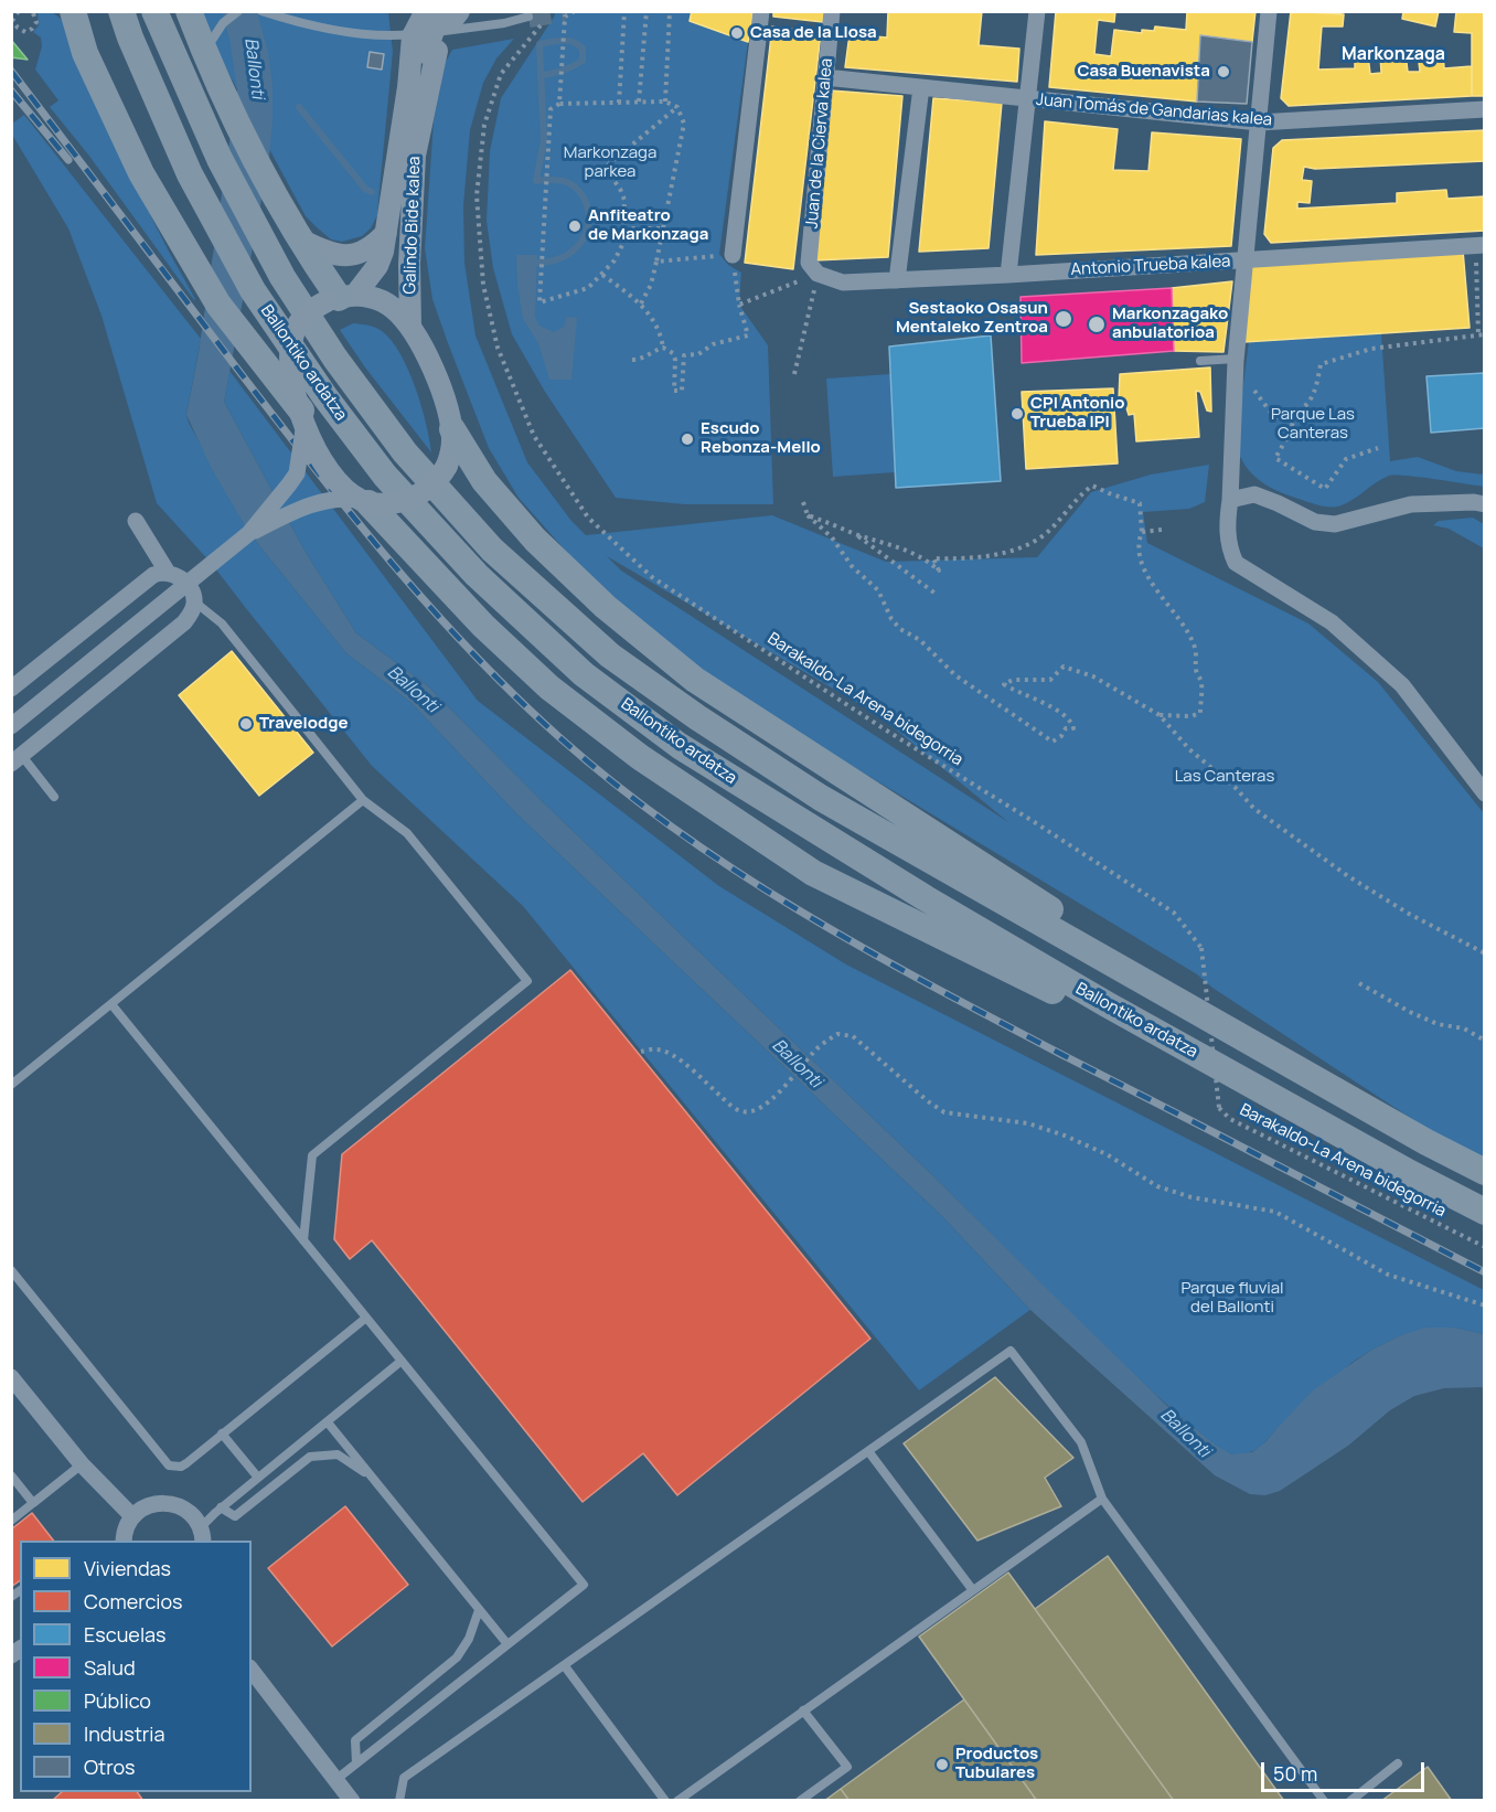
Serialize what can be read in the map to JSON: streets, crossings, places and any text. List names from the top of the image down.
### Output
{
  "streets": {
    "main road": ["Ballontiko ardatza"],
    "street": [
      "Juan Tomás de Gandarias kalea",
      "Juan de la Cierva kalea",
      "Galindo Bide kalea",
      "Antonio Trueba kalea"
    ],
    "path": ["Barakaldo-La Arena bidegorria"]
  },
  "crossings": [
    ["Juan Tomás de Gandarias kalea", "Juan de la Cierva kalea"],
    ["Juan de la Cierva kalea", "Antonio Trueba kalea"]
  ],
  "districts": ["Markonzaga"],
  "water": ["Ballonti"],
  "parks": [
    "Markonzaga parkea",
    "Parque Las Canteras",
    "Las Canteras",
    "Parque fluvial del Ballonti"
  ],
  "places": [
    "Casa de la Llosa",
    "Casa Buenavista",
    "Anfiteatro de Markonzaga",
    "Sestaoko Osasun Mentaleko Zentroa",
    "Markonzagako anbulatorioa",
    "CPI Antonio Trueba IPI",
    "Escudo Rebonza-Mello",
    "Travelodge",
    "Productos Tubulares"
  ],
  "legend": [
    "Viviendas",
    "Comercios",
    "Escuelas",
    "Salud",
    "Público",
    "Industria",
    "Otros"
  ],
  "scale_bar": "50 m"
}
